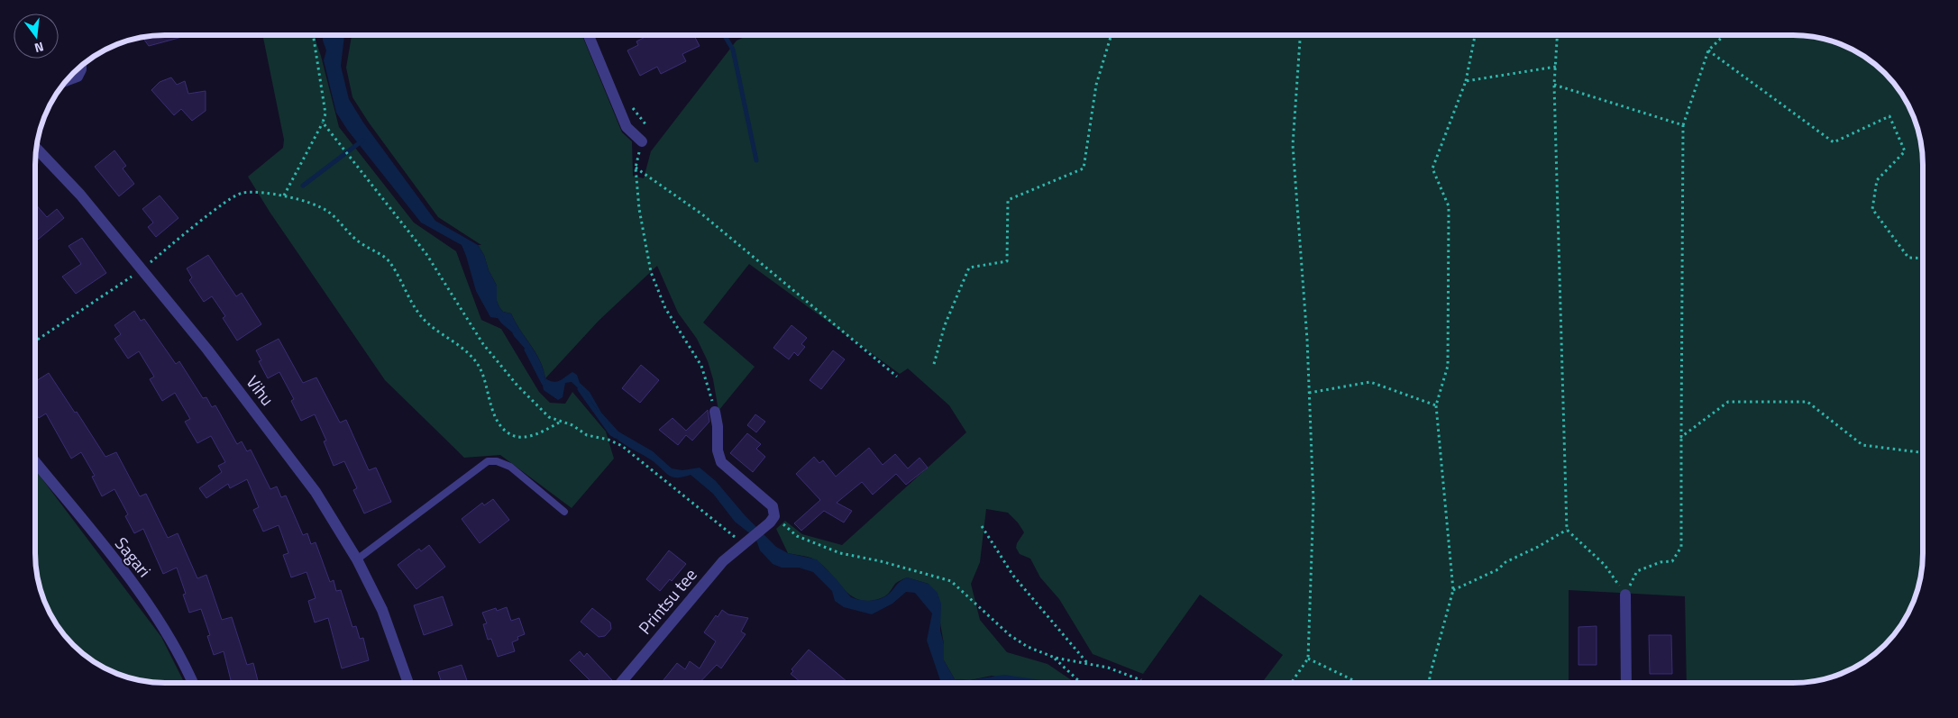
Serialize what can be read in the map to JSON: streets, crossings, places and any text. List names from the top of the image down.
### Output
{
  "streets": {
    "street": ["Vihu", "Sagari", "Printsu tee"]
  },
  "north": "bottom"
}
